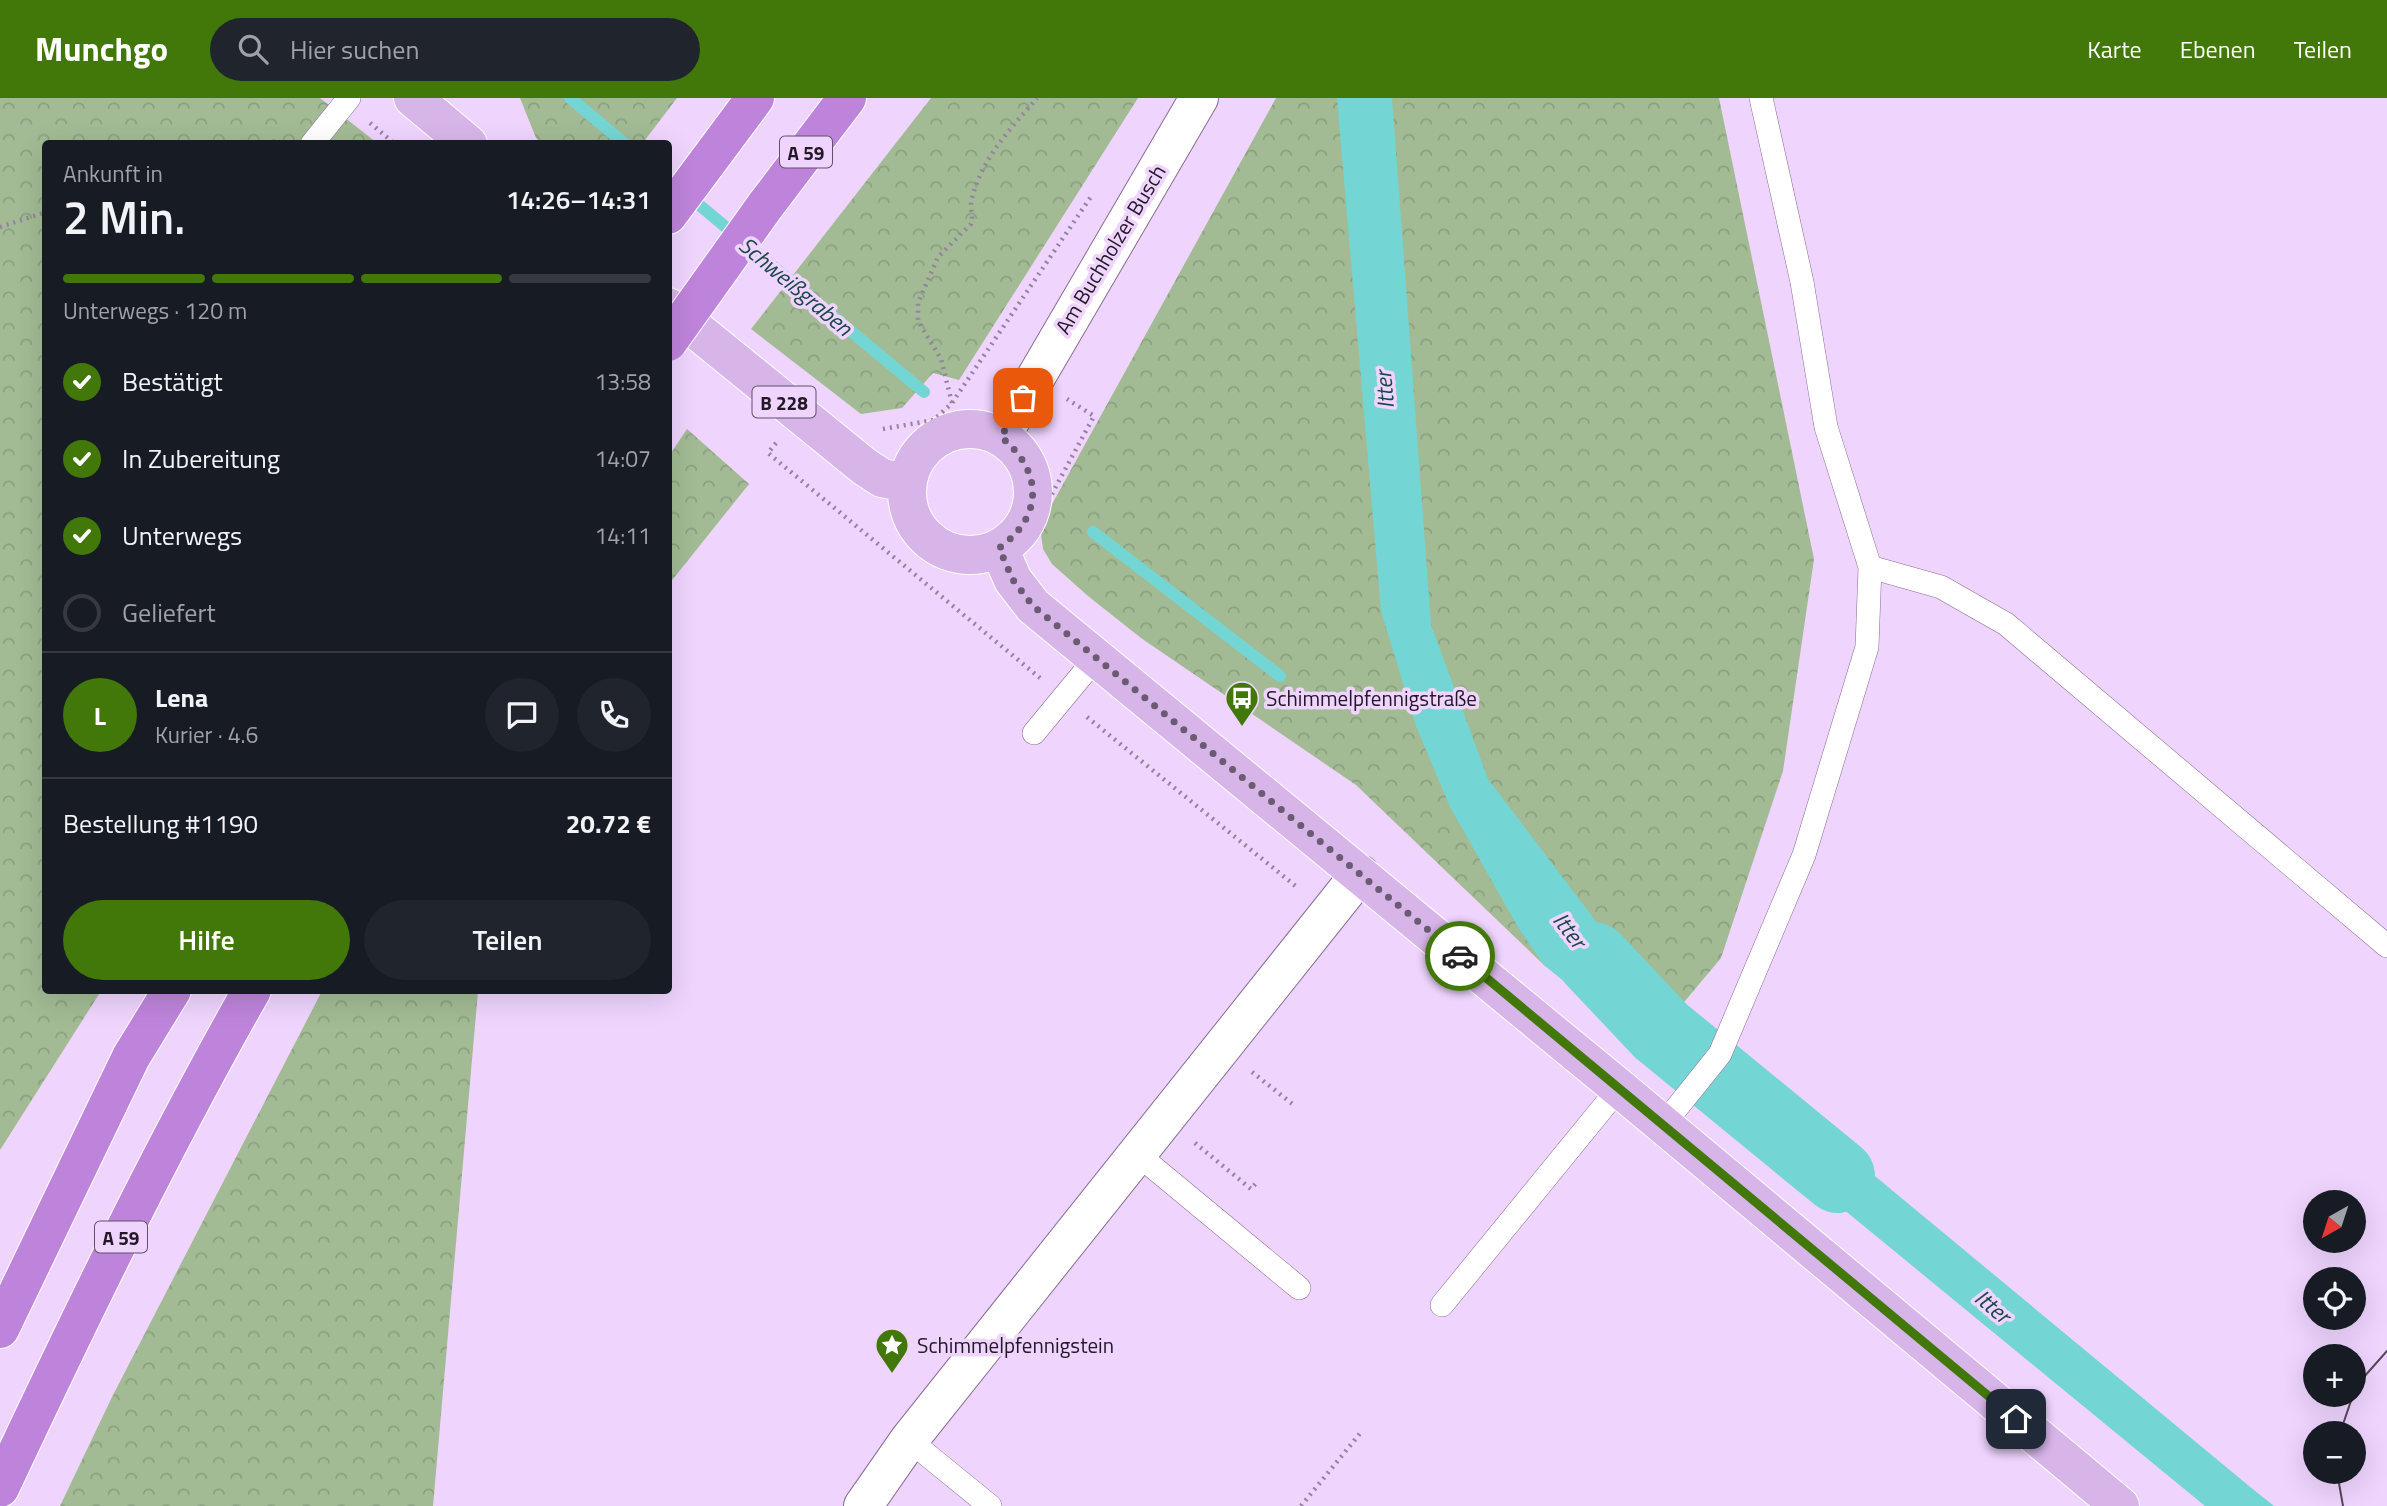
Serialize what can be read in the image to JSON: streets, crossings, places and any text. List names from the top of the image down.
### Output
{
  "streets": {
    "highway": ["A 59"],
    "main road": ["B 228"],
    "street": ["Am Buchholzer Busch"]
  },
  "crossings": [
    ["Am Buchholzer Busch", "B 228"]
  ],
  "water": ["Schweißgraben", "Itter"],
  "places": {
    "bus stop": ["Schimmelpfennigstraße"],
    "place": ["Schimmelpfennigstein"]
  },
  "north": "bottom left",
  "page": {
    "header": "Munchgo",
    "search": "Hier suchen",
    "nav": ["Karte", "Ebenen", "Teilen"],
    "heading": ["2 Min.", "Ankunft in", "14:26–14:31"],
    "panel": [
      "Lena",
      "Kurier · 4.6",
      "Bestellung #1190",
      "20.72 €"
    ],
    "bar": "Unterwegs · 120 m",
    "list": [
      ["Bestätigt", "13:58"],
      ["In Zubereitung", "14:07"],
      ["Unterwegs", "14:11"],
      "Geliefert"
    ],
    "round": "L",
    "buttons": ["Hilfe", "Teilen"],
    "map_buttons": ["+", "−"]
  }
}
